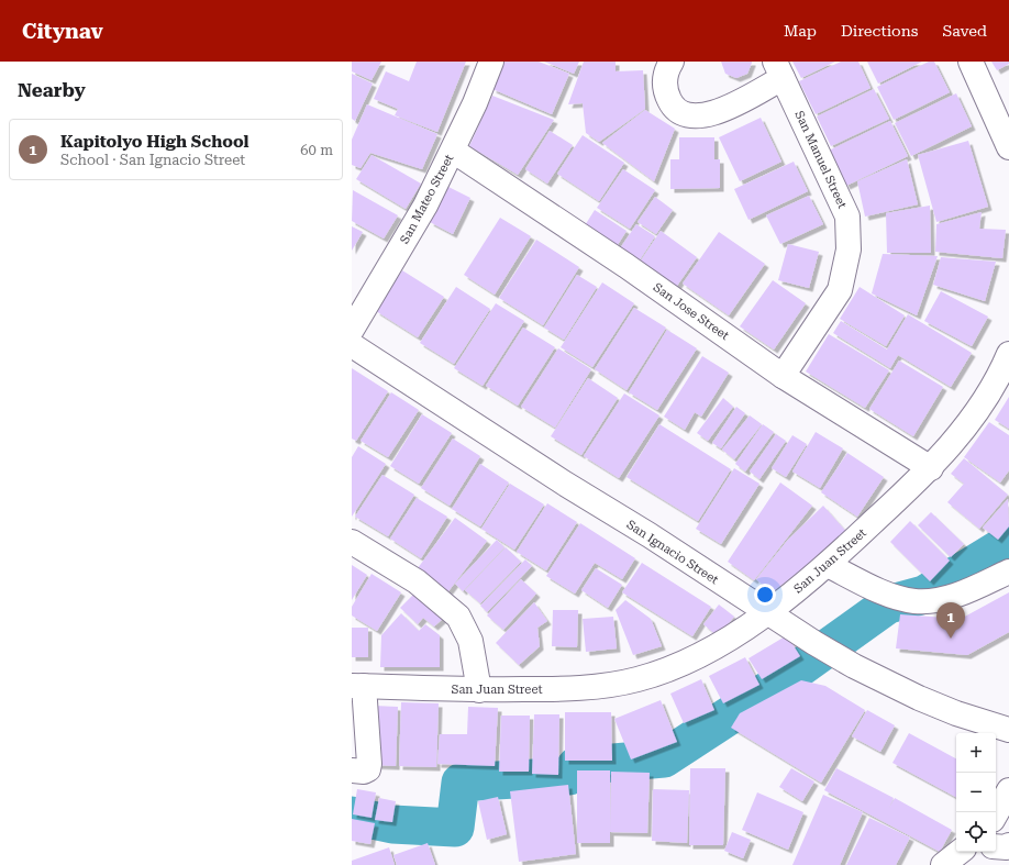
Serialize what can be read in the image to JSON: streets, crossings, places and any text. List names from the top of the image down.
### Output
{
  "streets": {
    "street": [
      "San Manuel Street",
      "San Mateo Street",
      "San Jose Street",
      "San Ignacio Street",
      "San Juan Street"
    ]
  },
  "crossings": [
    ["San Manuel Street", "San Jose Street"],
    ["San Mateo Street", "San Jose Street"],
    ["San Jose Street", "San Juan Street"],
    ["San Ignacio Street", "San Juan Street"]
  ],
  "page": {
    "header": "Citynav",
    "nav": ["Map", "Directions", "Saved"],
    "heading": "Nearby",
    "list": [
      {
        "mark": "1",
        "name": "Kapitolyo High School",
        "note": "School · San Ignacio Street",
        "value": "60 m"
      }
    ],
    "pins": "1",
    "map_buttons": ["+", "−"]
  }
}
